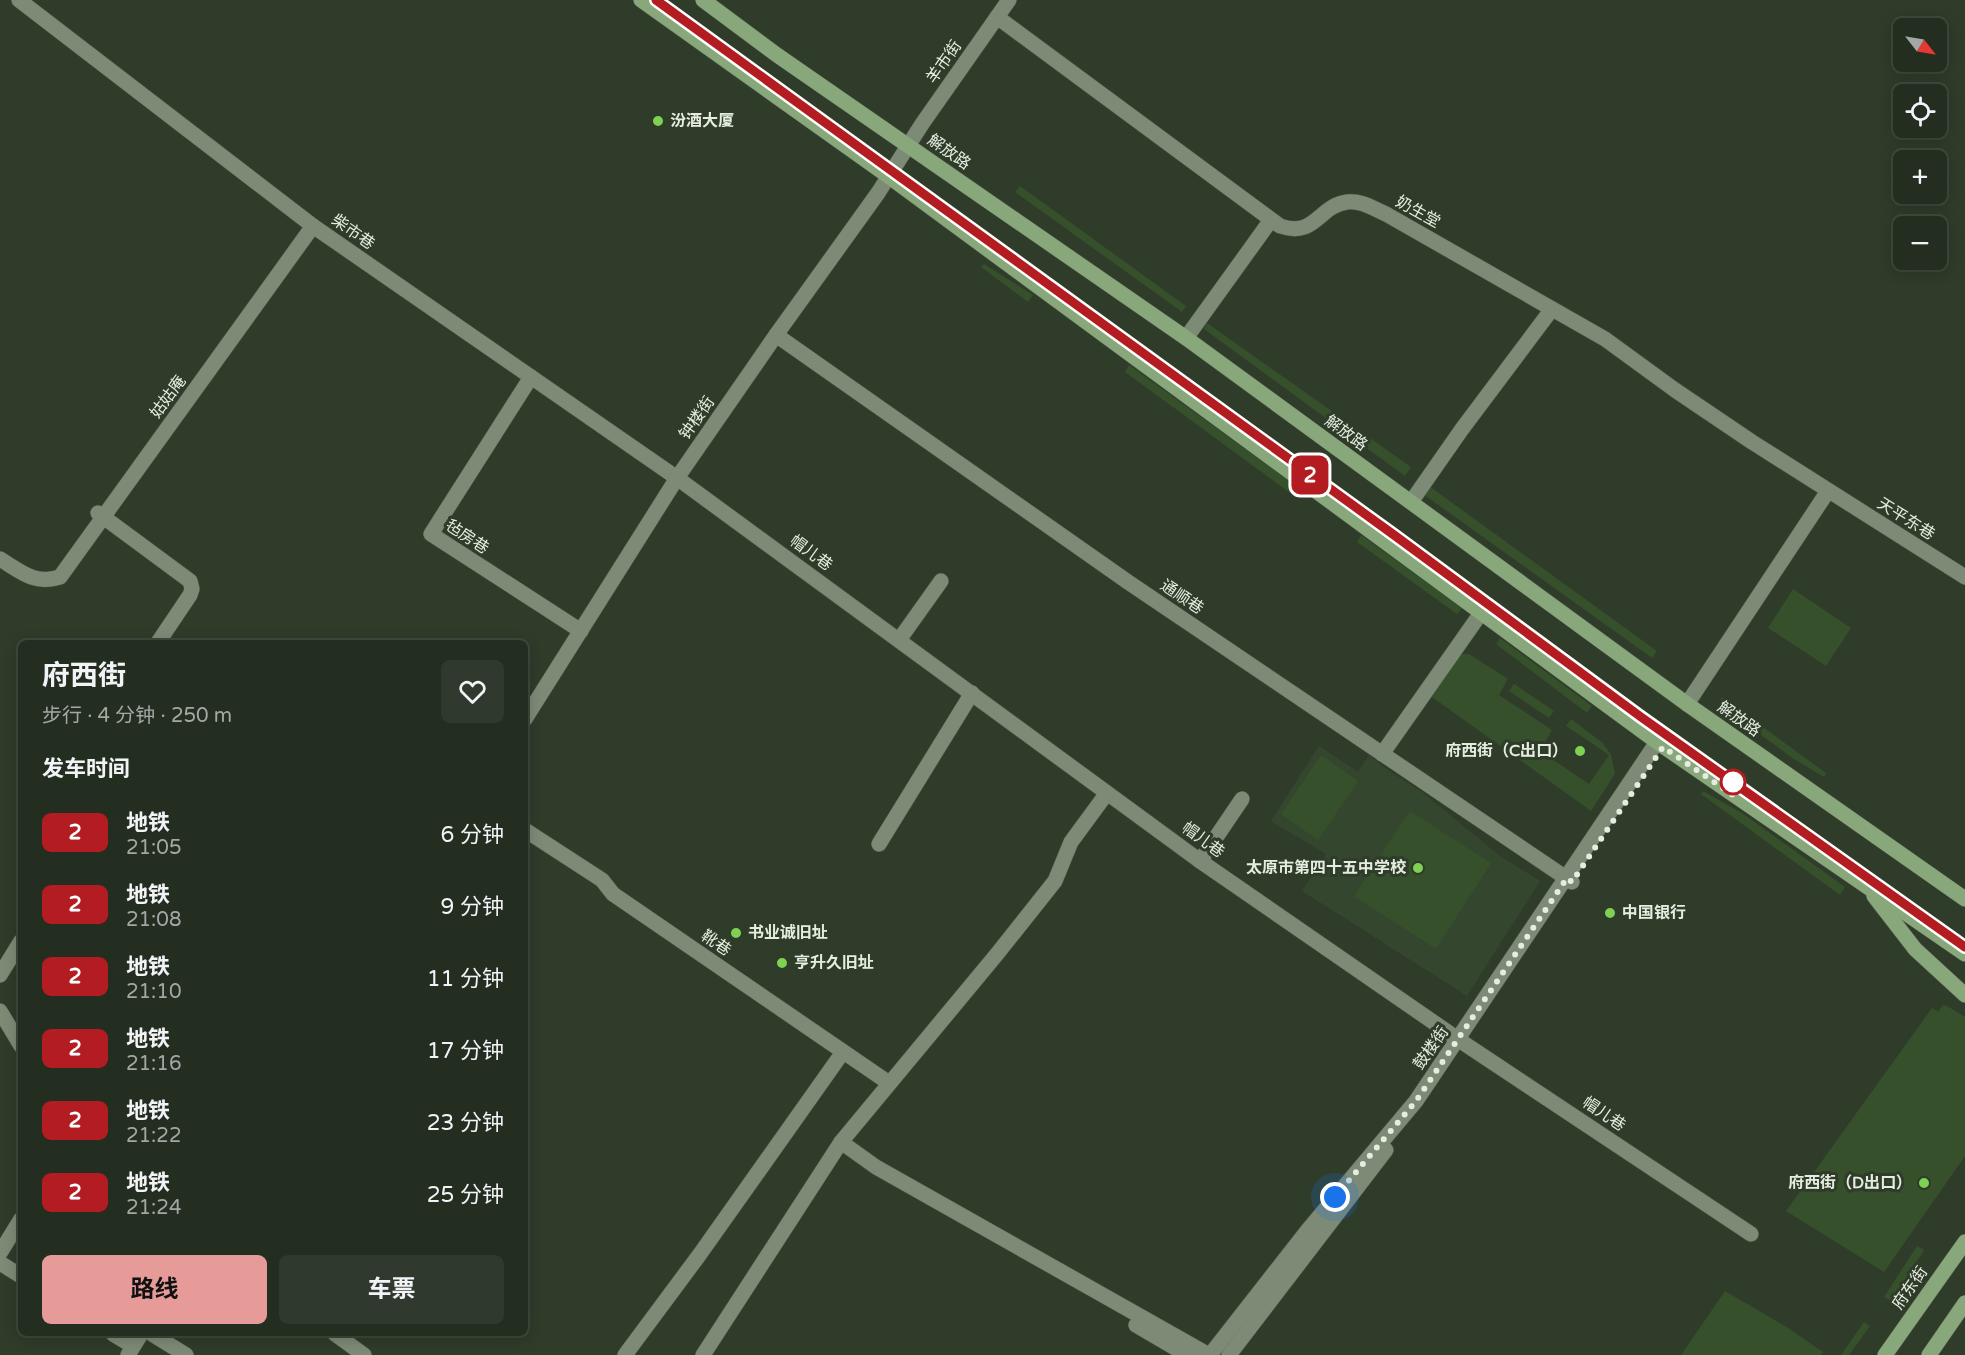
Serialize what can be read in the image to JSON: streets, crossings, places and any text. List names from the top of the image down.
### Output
{
  "streets": {
    "main road": ["解放路", "府东街"],
    "street": [
      "羊市街",
      "奶生堂",
      "柴市巷",
      "姑姑庵",
      "钟楼街",
      "天平东巷",
      "毡房巷",
      "帽儿巷",
      "通顺巷",
      "靴巷",
      "鼓楼街"
    ]
  },
  "crossings": [
    ["羊市街", "解放路"],
    ["羊市街", "奶生堂"],
    ["羊市街", "钟楼街"],
    ["解放路", "钟楼街"],
    ["奶生堂", "天平东巷"],
    ["柴市巷", "姑姑庵"],
    ["柴市巷", "钟楼街"],
    ["柴市巷", "毡房巷"],
    ["柴市巷", "帽儿巷"],
    ["钟楼街", "毡房巷"],
    ["钟楼街", "帽儿巷"],
    ["钟楼街", "通顺巷"],
    ["帽儿巷", "鼓楼街"],
    ["通顺巷", "鼓楼街"]
  ],
  "places": [
    "汾酒大厦",
    "府西街（C出口）",
    "太原市第四十五中学校",
    "中国银行",
    "书业诚旧址",
    "亨升久旧址",
    "府西街（D出口）"
  ],
  "lines": ["metro line 2"],
  "north": "bottom right",
  "page": {
    "on_map": "2",
    "map_buttons": ["+", "−"],
    "heading": [
      ["府西街", "步行 · 4 分钟 · 250 m"],
      "发车时间"
    ],
    "list": [
      {
        "mark": "2",
        "name": "地铁",
        "note": "21:05",
        "value": "6 分钟"
      },
      {
        "mark": "2",
        "name": "地铁",
        "note": "21:08",
        "value": "9 分钟"
      },
      {
        "mark": "2",
        "name": "地铁",
        "note": "21:10",
        "value": "11 分钟"
      },
      {
        "mark": "2",
        "name": "地铁",
        "note": "21:16",
        "value": "17 分钟"
      },
      {
        "mark": "2",
        "name": "地铁",
        "note": "21:22",
        "value": "23 分钟"
      },
      {
        "mark": "2",
        "name": "地铁",
        "note": "21:24",
        "value": "25 分钟"
      }
    ],
    "buttons": ["路线", "车票"]
  }
}
